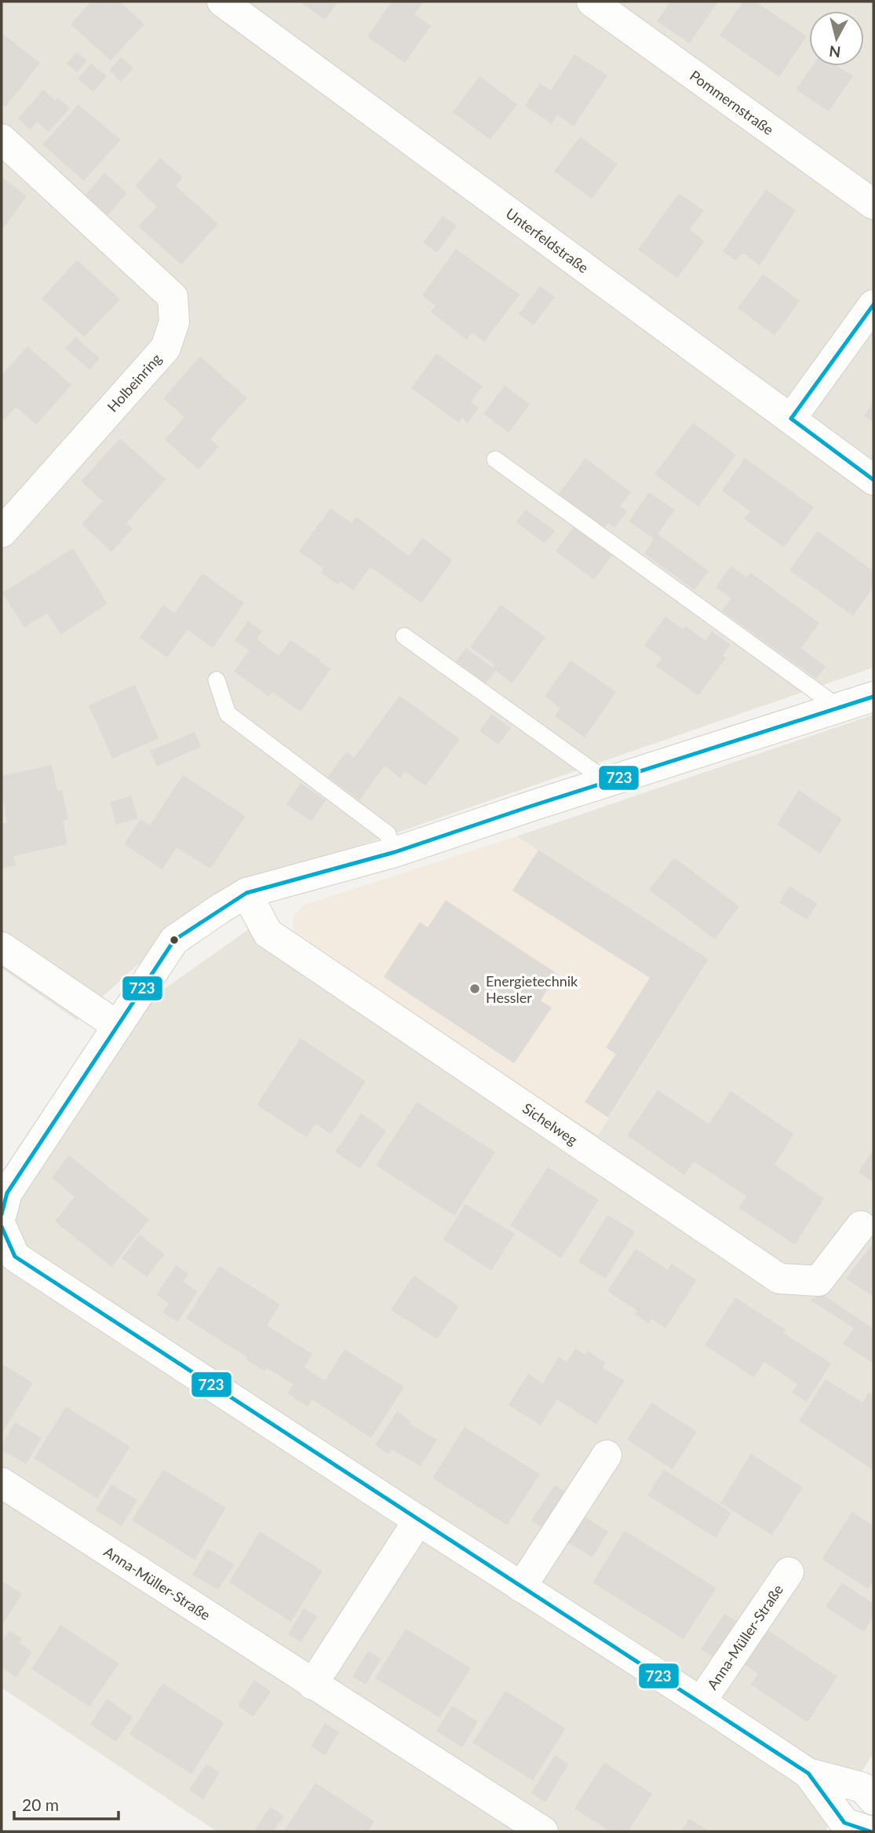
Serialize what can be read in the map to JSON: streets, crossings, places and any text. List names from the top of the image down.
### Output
{
  "streets": {
    "street": [
      "Pommernstraße",
      "Unterfeldstraße",
      "Holbeinring",
      "Sichelweg",
      "Anna-Müller-Straße"
    ]
  },
  "places": ["Energietechnik Hessler"],
  "lines": ["transit line 723"],
  "scale_bar": "20 m",
  "north": "bottom"
}
